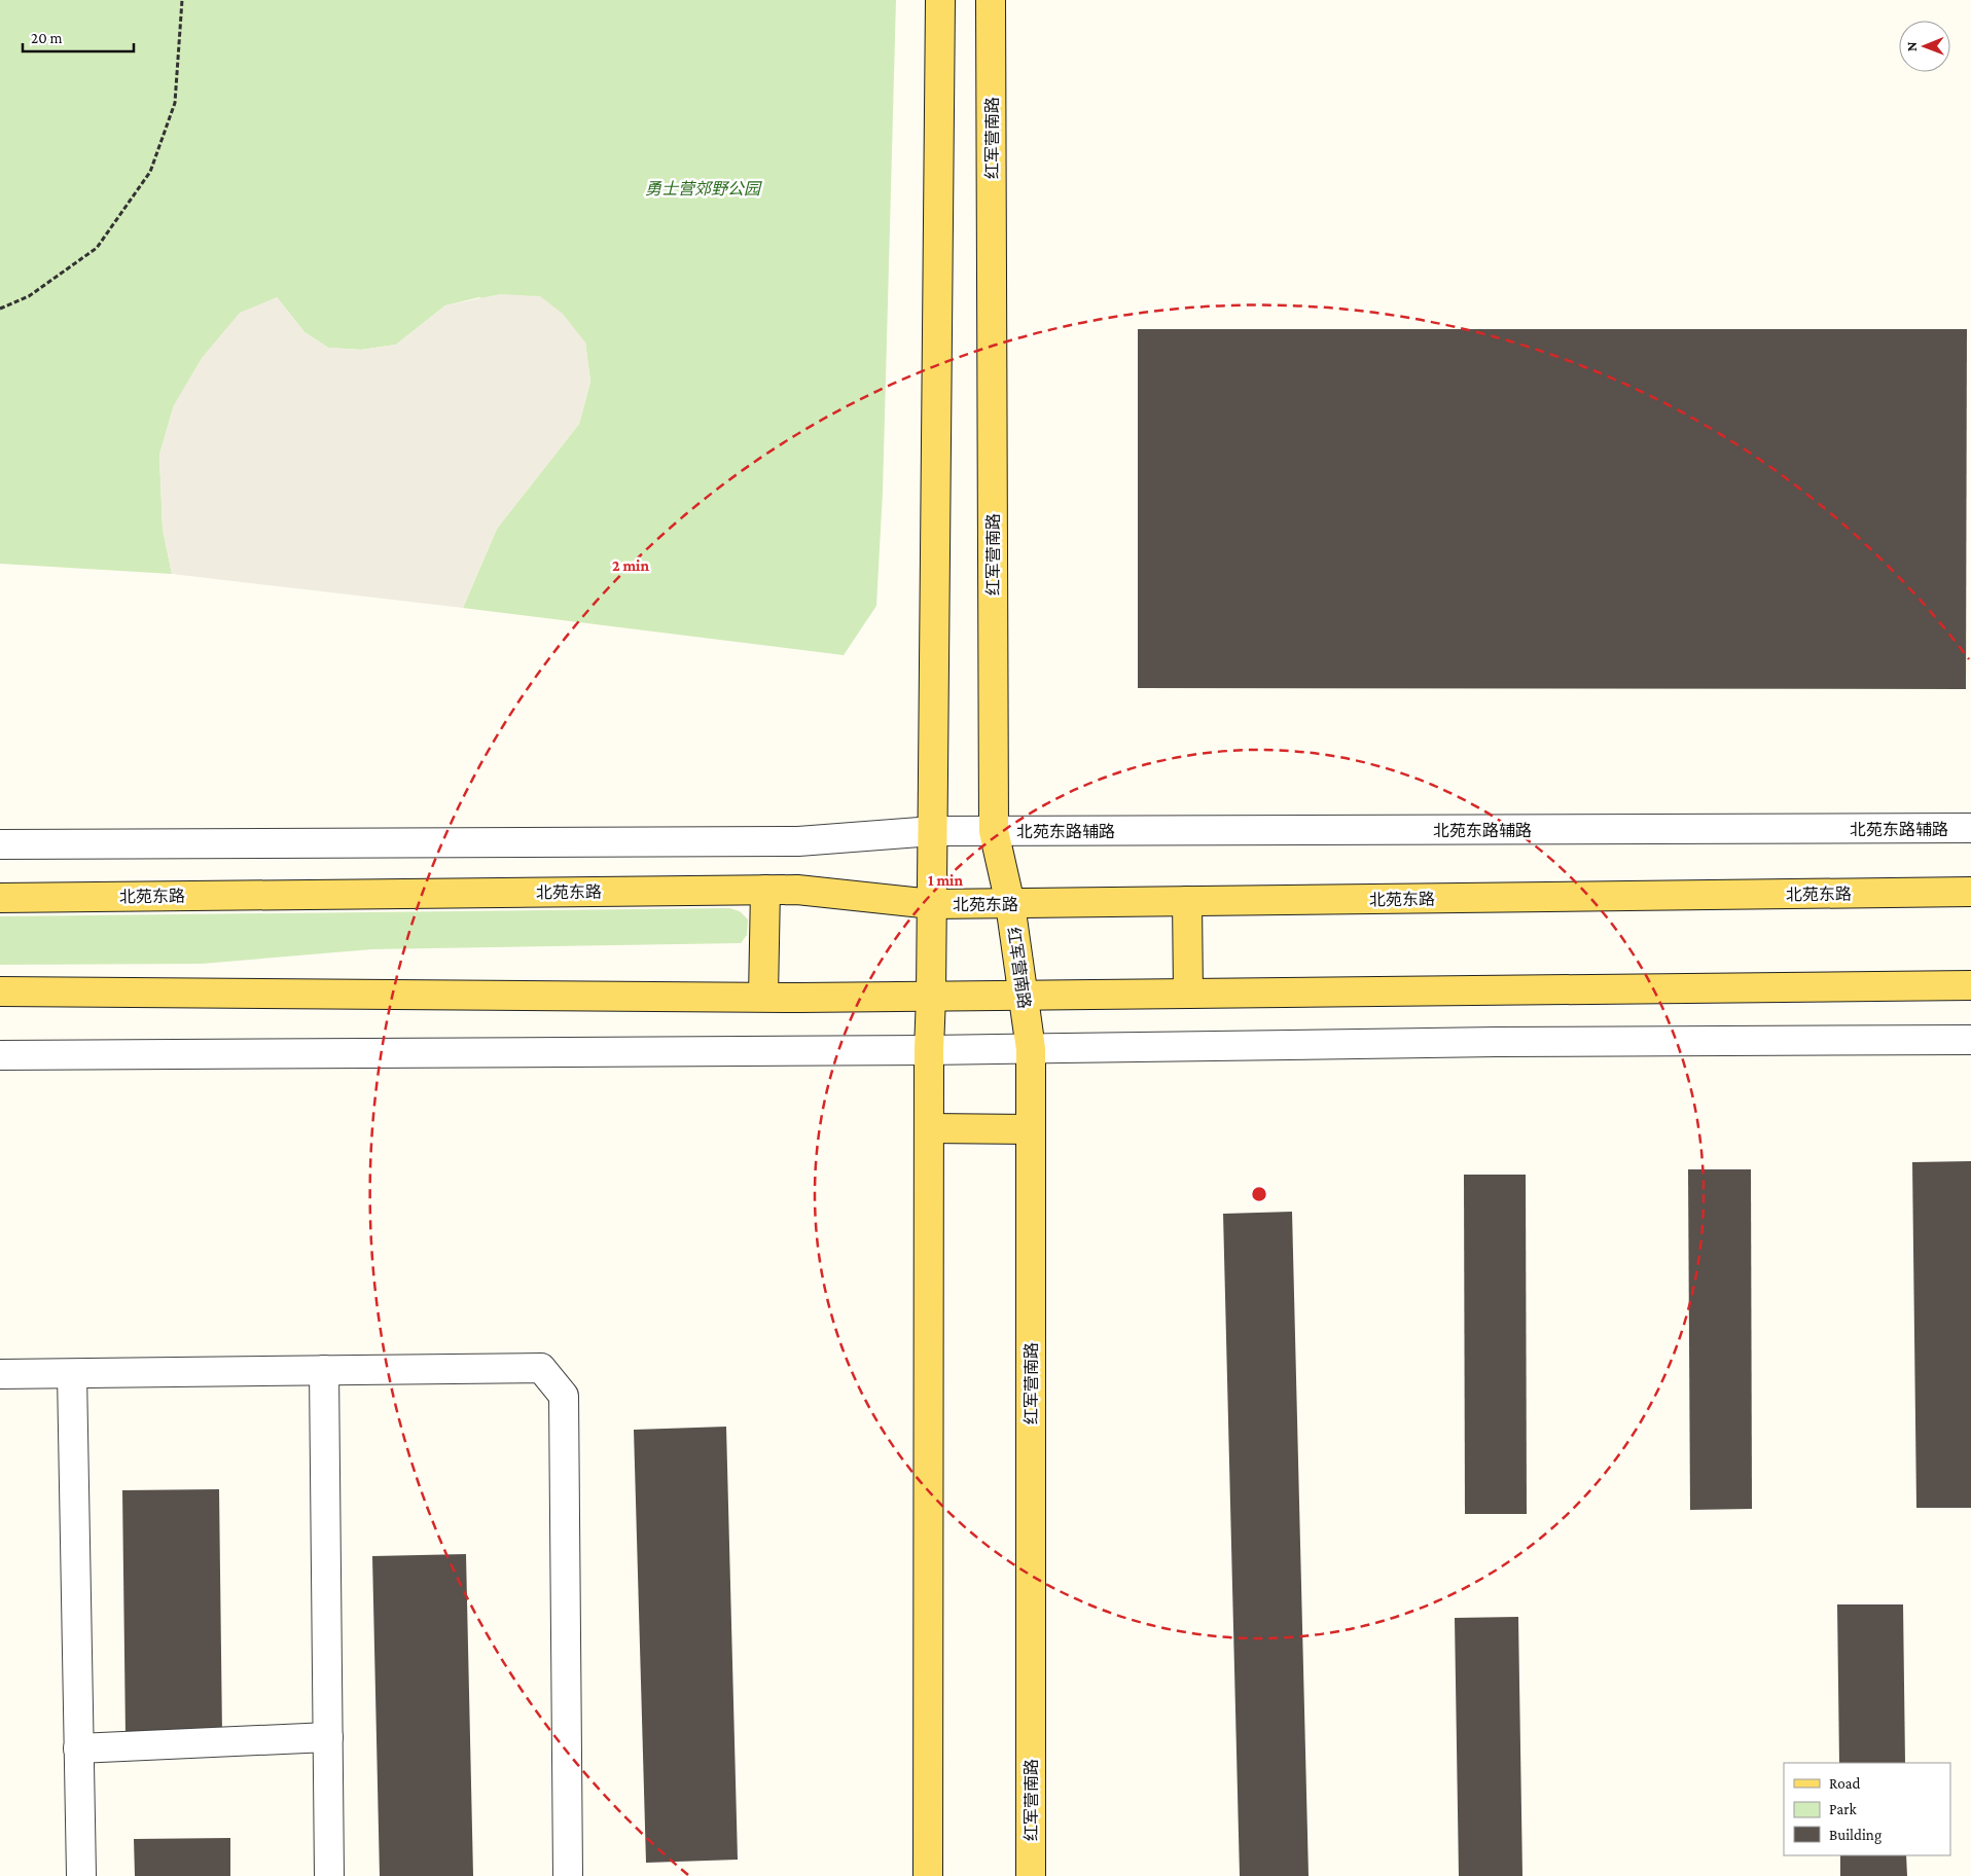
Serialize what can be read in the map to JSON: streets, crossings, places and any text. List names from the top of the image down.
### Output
{
  "streets": {
    "main road": ["红军营南路", "北苑东路"],
    "street": ["北苑东路辅路"]
  },
  "crossings": [
    ["红军营南路", "北苑东路辅路"],
    ["红军营南路", "北苑东路"]
  ],
  "parks": ["勇士营郊野公园"],
  "legend": ["Road", "Park", "Building"],
  "scale_bar": "20 m",
  "north": "left",
  "rings": ["2 min", "1 min"]
}
